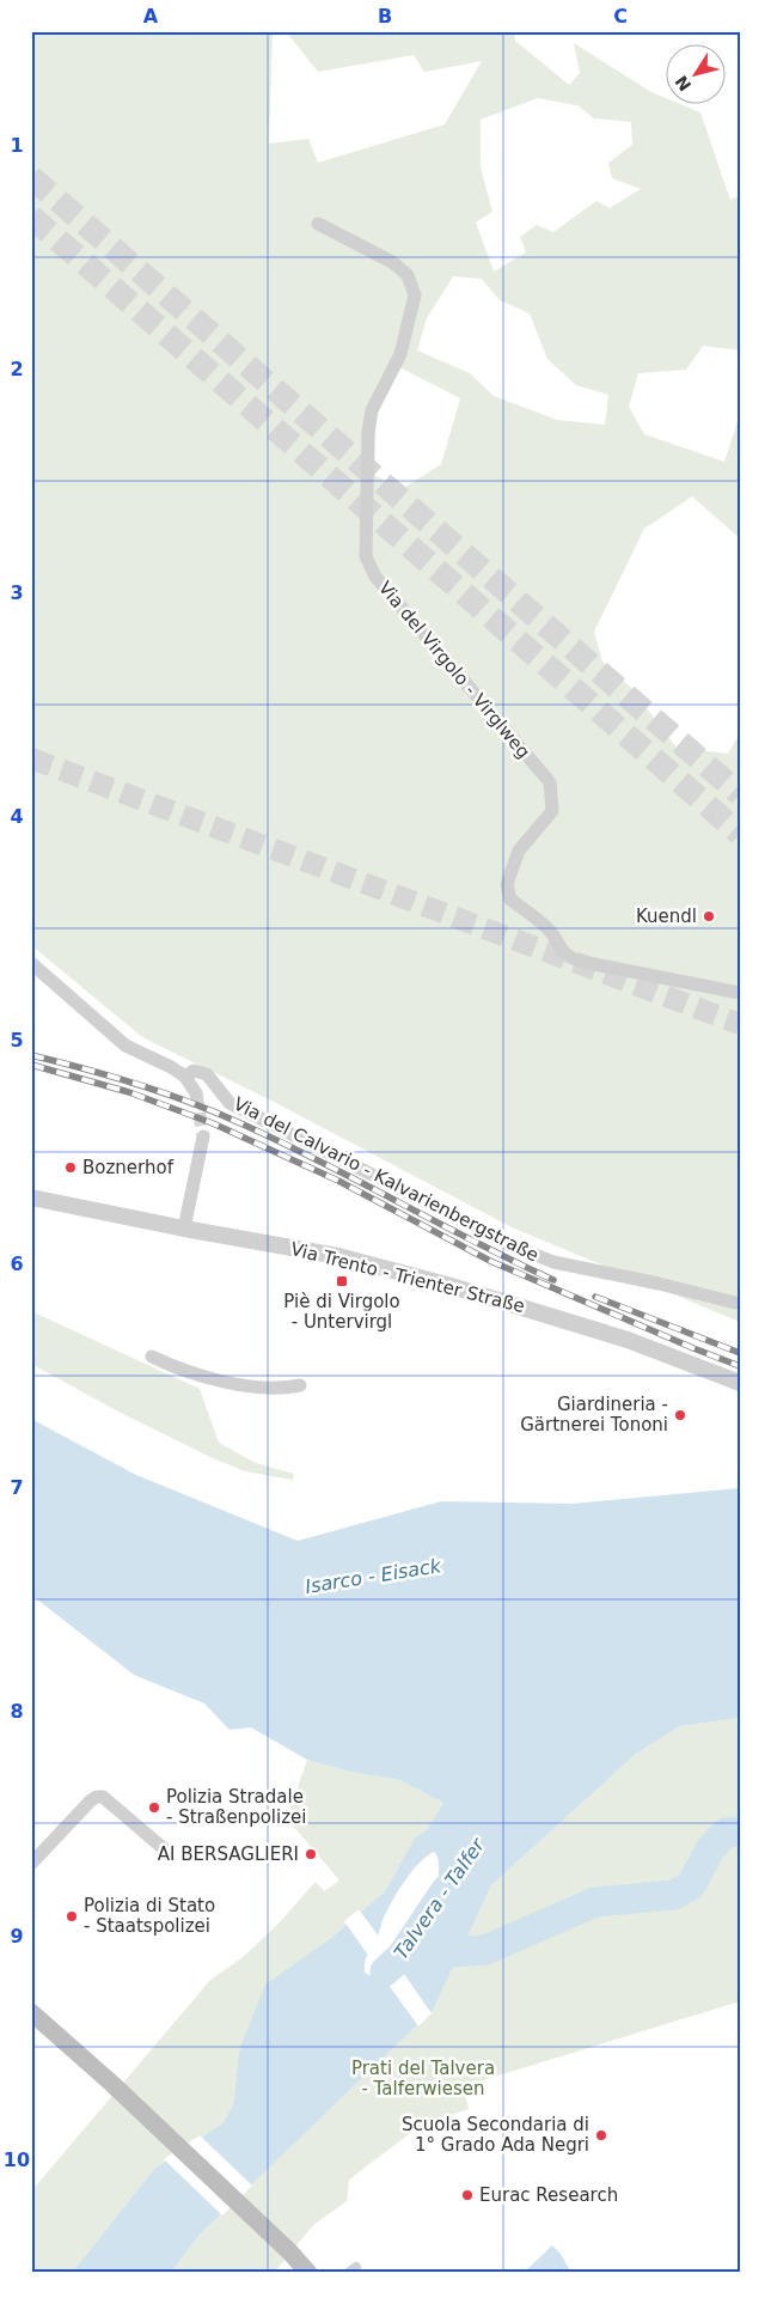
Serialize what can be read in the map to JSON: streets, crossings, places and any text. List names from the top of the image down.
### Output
{
  "streets": {
    "street": ["Via del Virgolo - Virglweg", "Via del Calvario - Kalvarienbergstraße", "Via Trento - Trienter Straße"]
  },
  "water": ["Isarco - Eisack", "Talvera - Talfer"],
  "parks": ["Prati del Talvera - Talferwiesen"],
  "places": {
    "other": [
      "Kuendl",
      "Boznerhof",
      "Giardineria - Gärtnerei Tononi",
      "Polizia Stradale - Straßenpolizei",
      "AI BERSAGLIERI",
      "Polizia di Stato - Staatspolizei",
      "Scuola Secondaria di 1° Grado Ada Negri",
      "Eurac Research"
    ],
    "transit": ["Piè di Virgolo - Untervirgl"]
  },
  "north": "bottom left",
  "grid": {
    "columns": ["A", "B", "C"],
    "rows": [
      "1",
      "2",
      "3",
      "4",
      "5",
      "6",
      "7",
      "8",
      "9",
      "10"
    ]
  }
}
